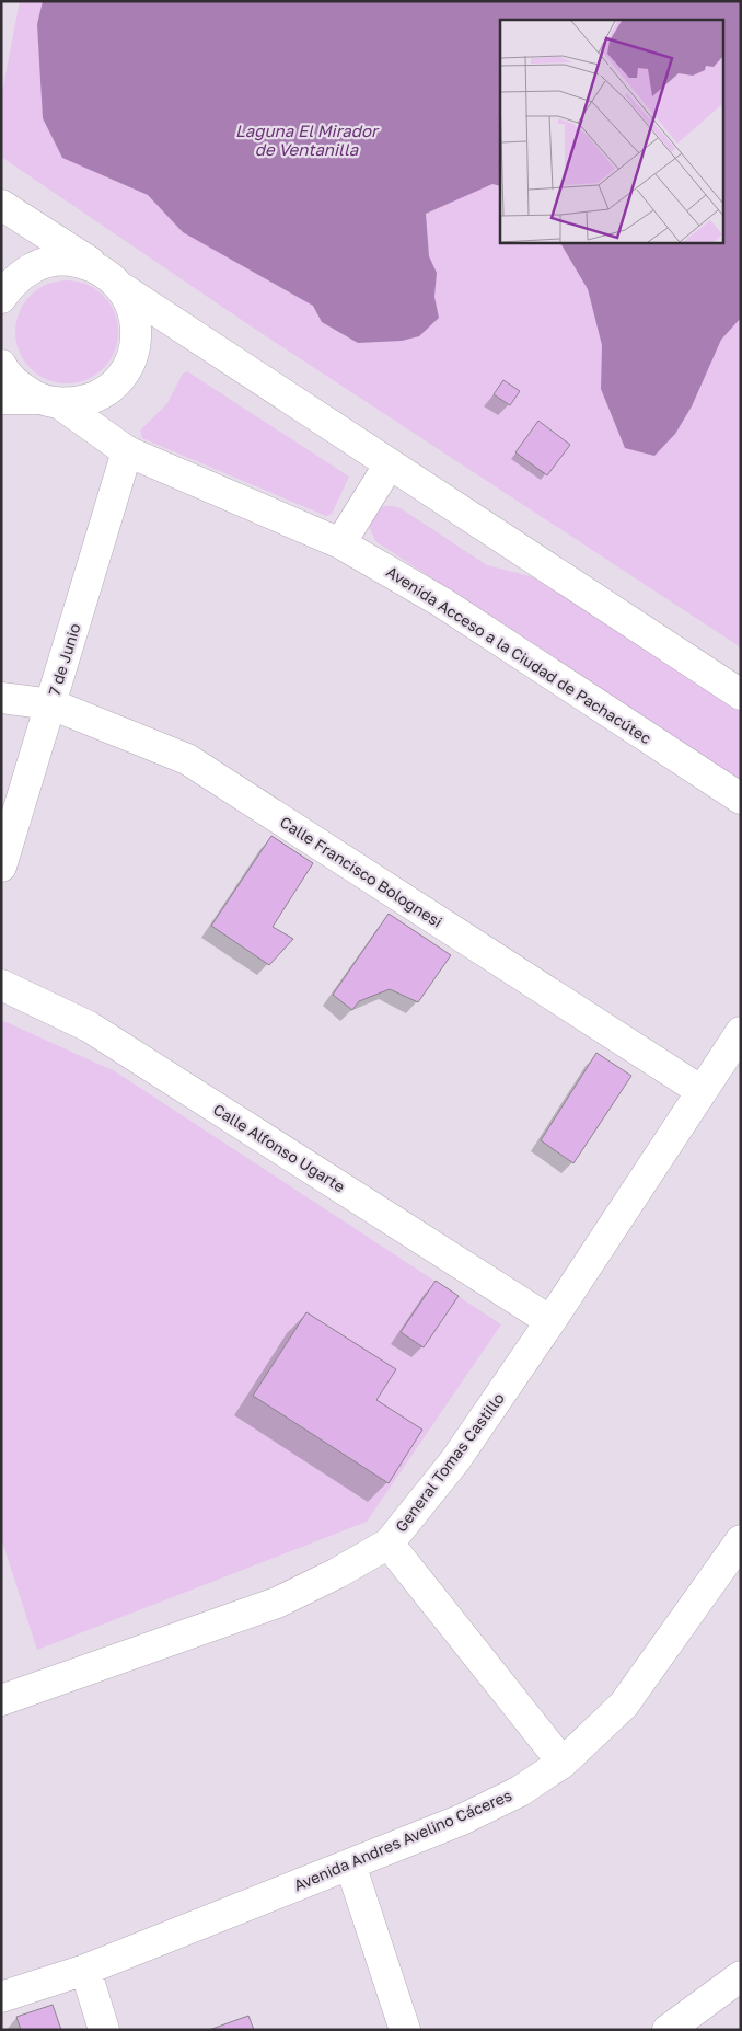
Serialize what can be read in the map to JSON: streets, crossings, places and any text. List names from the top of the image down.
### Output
{
  "streets": {
    "street": [
      "Avenida Acceso a la Ciudad de Pachacútec",
      "7 de Junio",
      "Calle Francisco Bolognesi",
      "Calle Alfonso Ugarte",
      "General Tomas Castillo",
      "Avenida Andres Avelino Cáceres"
    ]
  },
  "crossings": [
    ["Avenida Acceso a la Ciudad de Pachacútec", "7 de Junio"],
    ["7 de Junio", "Calle Francisco Bolognesi"],
    ["Calle Francisco Bolognesi", "General Tomas Castillo"],
    ["Calle Alfonso Ugarte", "General Tomas Castillo"]
  ],
  "water": ["Laguna El Mirador de Ventanilla"]
}
